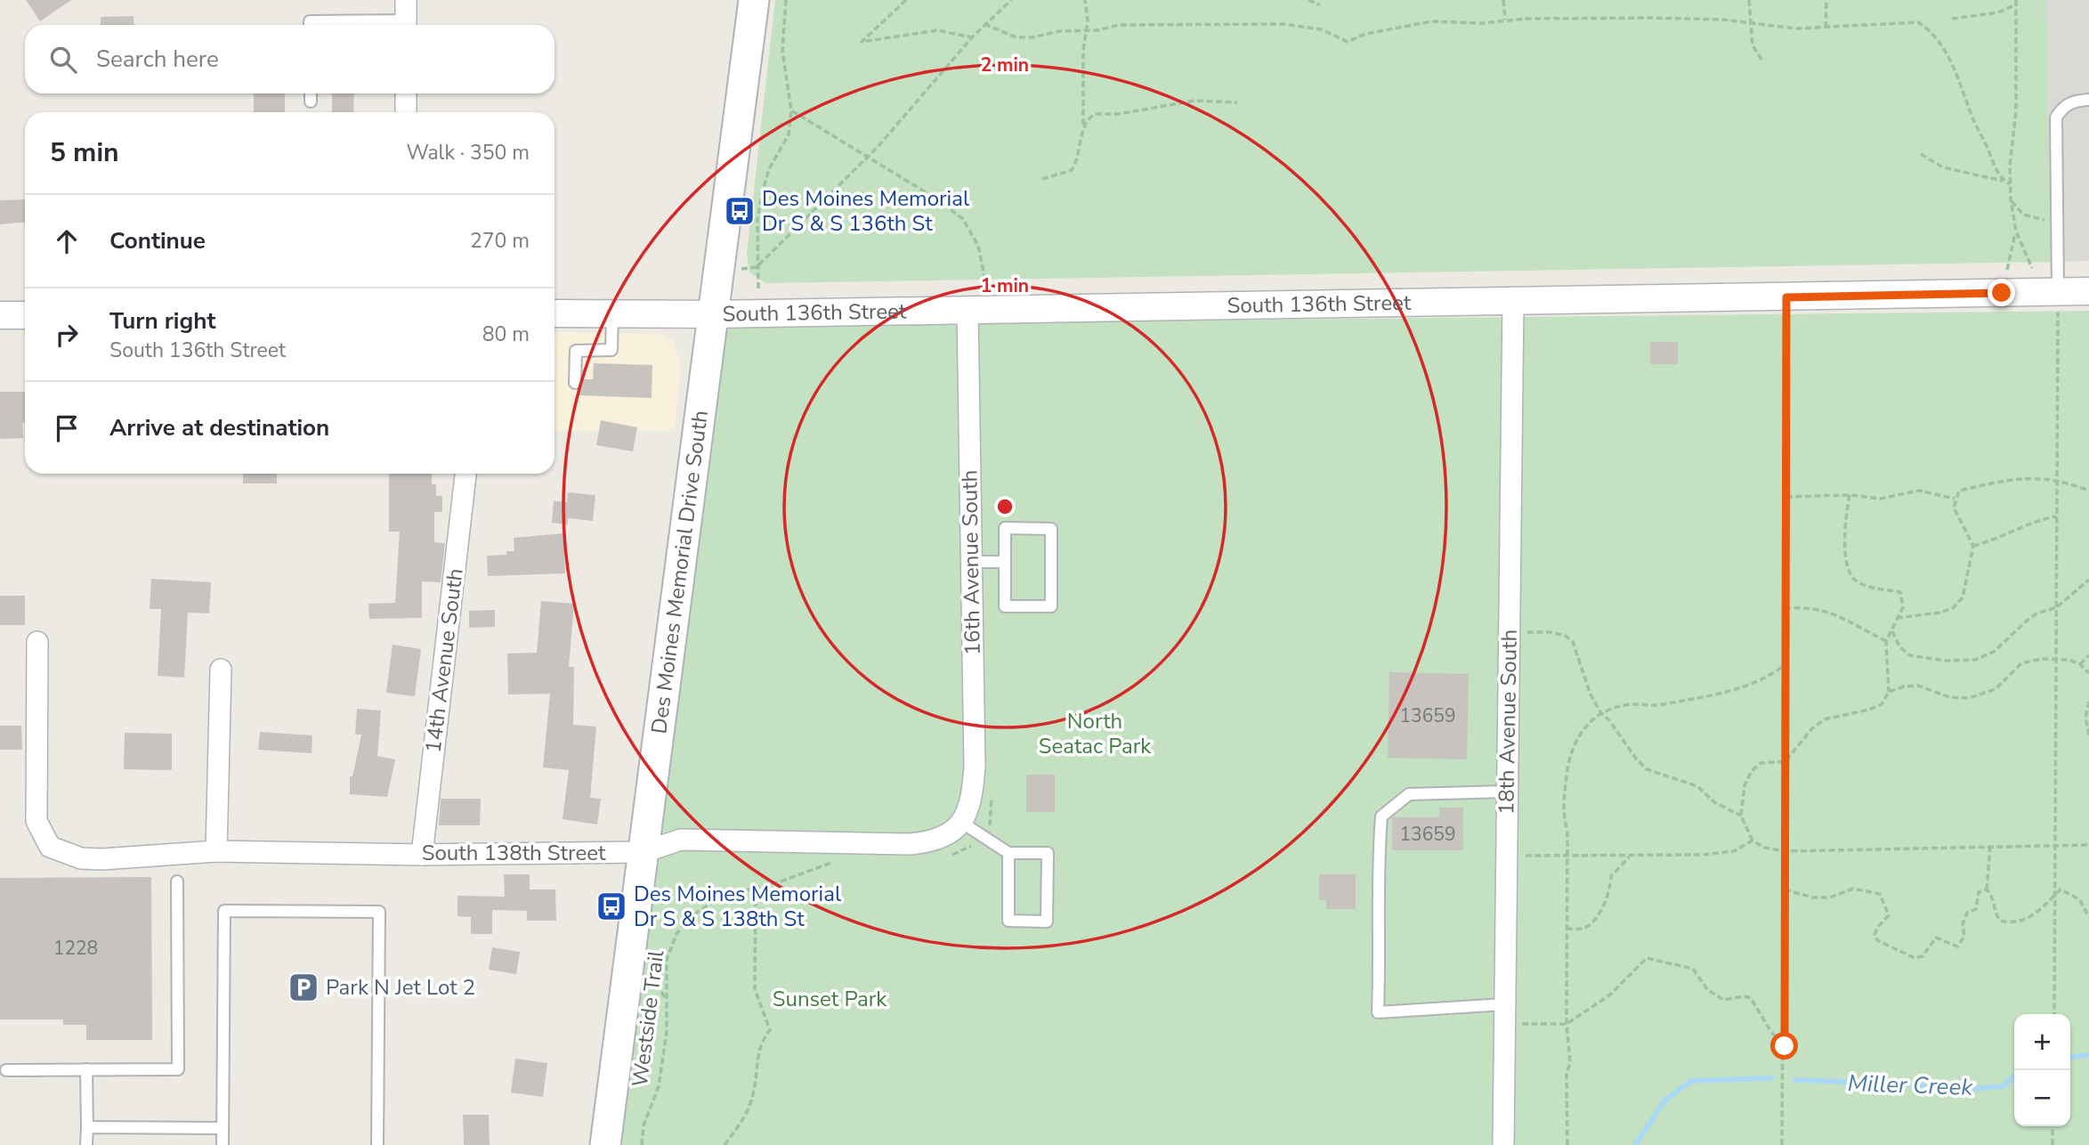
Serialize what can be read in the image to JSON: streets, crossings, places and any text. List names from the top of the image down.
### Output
{
  "streets": {
    "main road": ["Des Moines Memorial Drive South"],
    "street": [
      "South 136th Street",
      "16th Avenue South",
      "14th Avenue South",
      "18th Avenue South",
      "South 138th Street"
    ],
    "path": ["Westside Trail"]
  },
  "crossings": [
    ["South 136th Street", "16th Avenue South"],
    ["South 136th Street", "Des Moines Memorial Drive South"],
    ["South 136th Street", "18th Avenue South"],
    ["16th Avenue South", "South 138th Street"],
    ["Des Moines Memorial Drive South", "South 138th Street"],
    ["14th Avenue South", "South 138th Street"]
  ],
  "water": ["Miller Creek"],
  "parks": ["North Seatac Park", "Sunset Park"],
  "places": {
    "bus stop": ["Des Moines Memorial Dr S & S 136th St", "Des Moines Memorial Dr S & S 138th St"],
    "parking": ["Park N Jet Lot 2"]
  },
  "house_numbers": ["13659", "13659", "1228"],
  "page": {
    "search": "Search here",
    "heading": ["5 min", "Walk · 350 m"],
    "list": [
      ["Continue", "270 m"],
      ["Turn right", "South 136th Street", "80 m"],
      "Arrive at destination"
    ],
    "map_buttons": ["+", "−"]
  },
  "rings": ["2 min", "1 min"]
}
